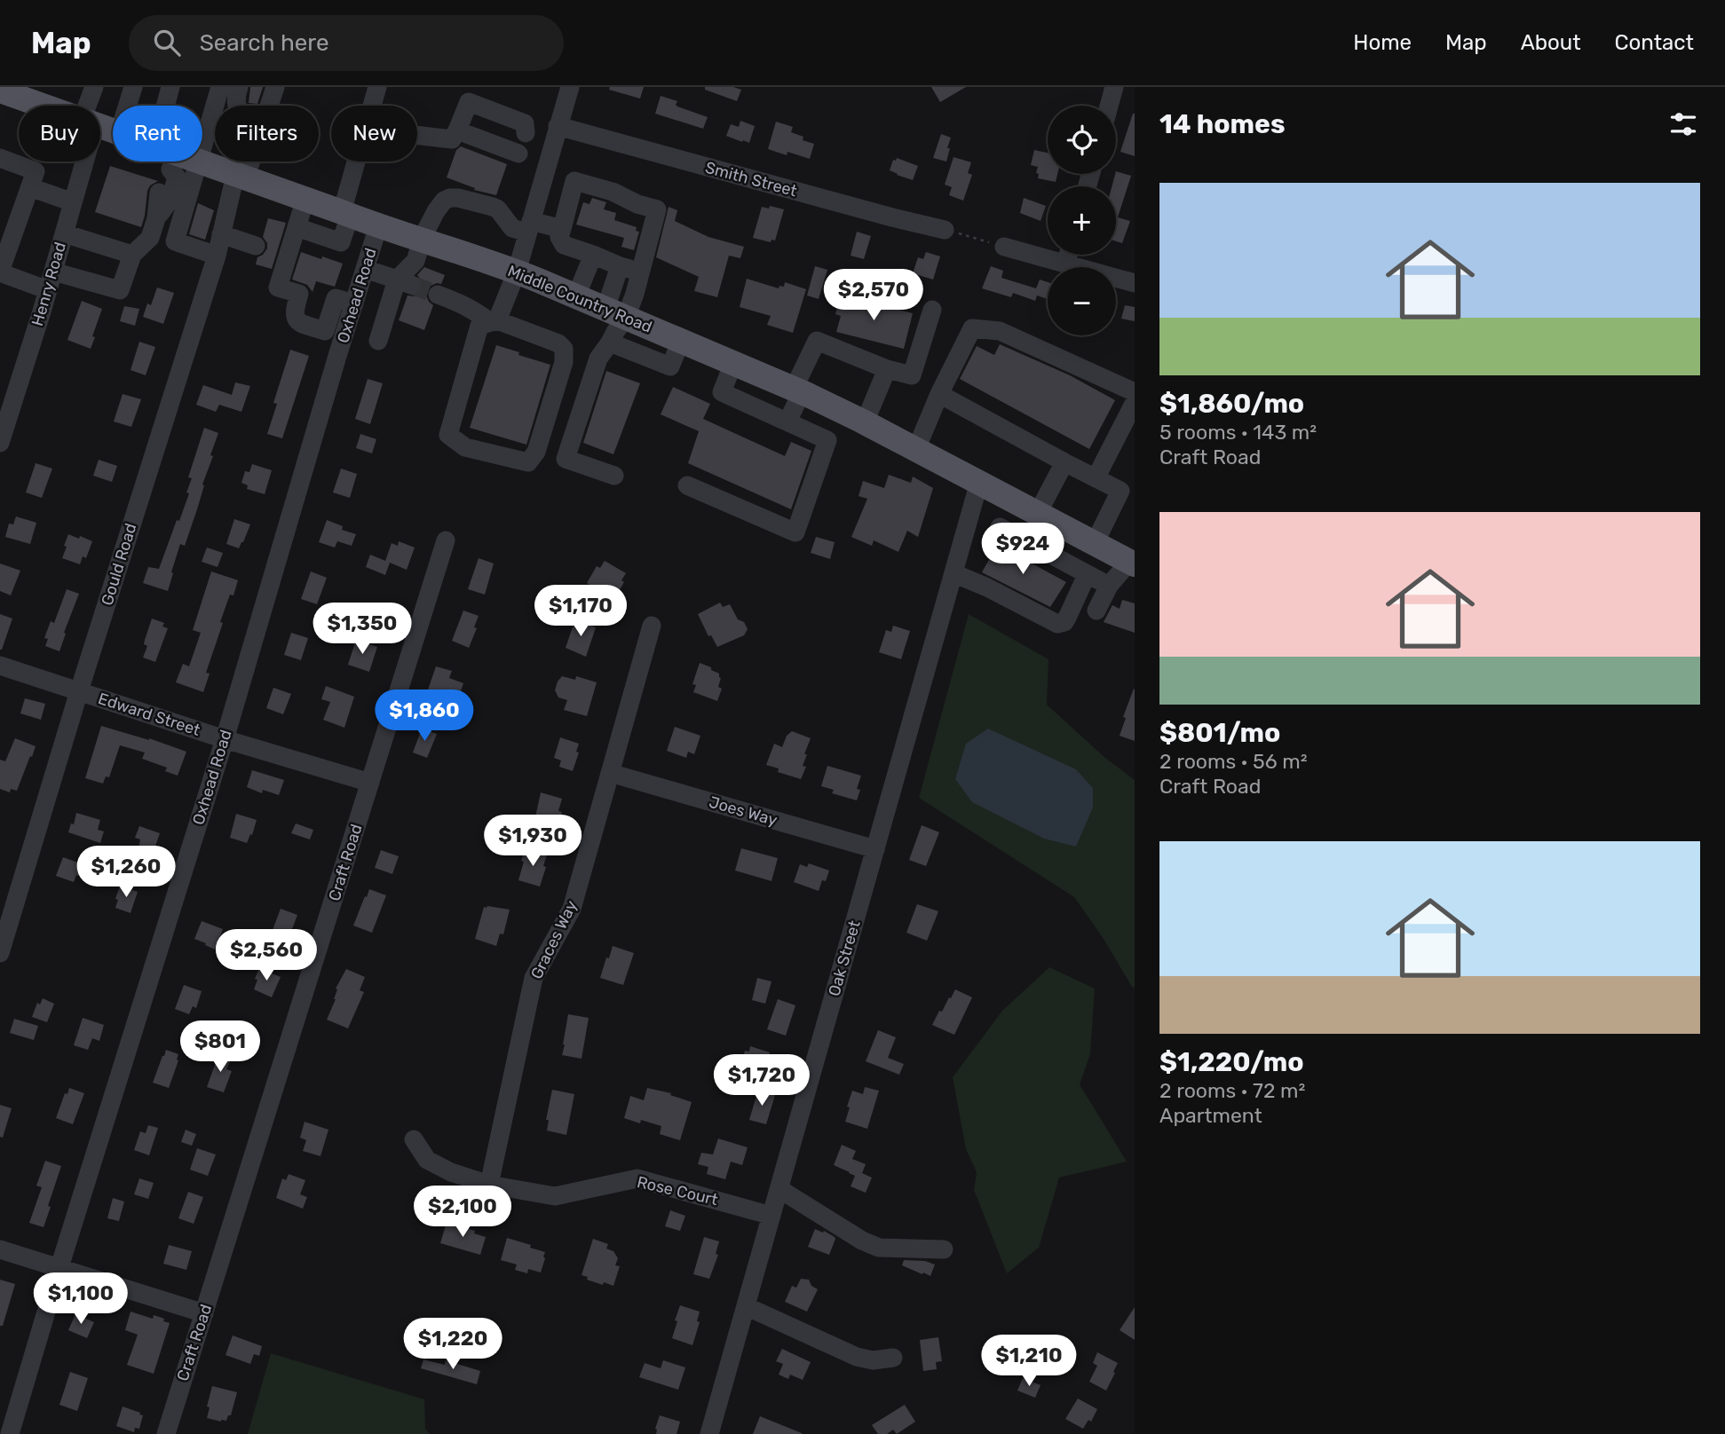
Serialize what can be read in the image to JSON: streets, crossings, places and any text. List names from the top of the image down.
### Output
{
  "streets": {
    "main road": ["Middle Country Road"],
    "street": [
      "Smith Street",
      "Henry Road",
      "Oxhead Road",
      "Gould Road",
      "Edward Street",
      "Joes Way",
      "Craft Road",
      "Graces Way",
      "Oak Street",
      "Rose Court"
    ]
  },
  "crossings": [
    ["Oxhead Road", "Middle Country Road"],
    ["Oxhead Road", "Edward Street"],
    ["Middle Country Road", "Gould Road"],
    ["Middle Country Road", "Oak Street"],
    ["Gould Road", "Edward Street"],
    ["Edward Street", "Craft Road"],
    ["Joes Way", "Graces Way"],
    ["Joes Way", "Oak Street"],
    ["Graces Way", "Rose Court"],
    ["Oak Street", "Rose Court"]
  ],
  "page": {
    "header": "Map",
    "search": "Search here",
    "nav": [
      "Home",
      "Map",
      "About",
      "Contact"
    ],
    "heading": "14 homes",
    "map_buttons": ["+", "−"],
    "chip": [
      "Buy",
      "Rent",
      "Filters",
      "New"
    ],
    "list": [
      {
        "name": "$1,860/mo",
        "note": "5 rooms · 143 m² · Craft Road"
      },
      {
        "name": "$801/mo",
        "note": "2 rooms · 56 m² · Craft Road"
      },
      {
        "name": "$1,220/mo",
        "note": "2 rooms · 72 m² · Apartment"
      }
    ],
    "price": [
      "$2,570",
      "$924",
      "$1,170",
      "$1,350",
      "$1,860",
      "$1,930",
      "$1,260",
      "$2,560",
      "$801",
      "$1,720",
      "$2,100",
      "$1,100",
      "$1,220",
      "$1,210"
    ]
  }
}
